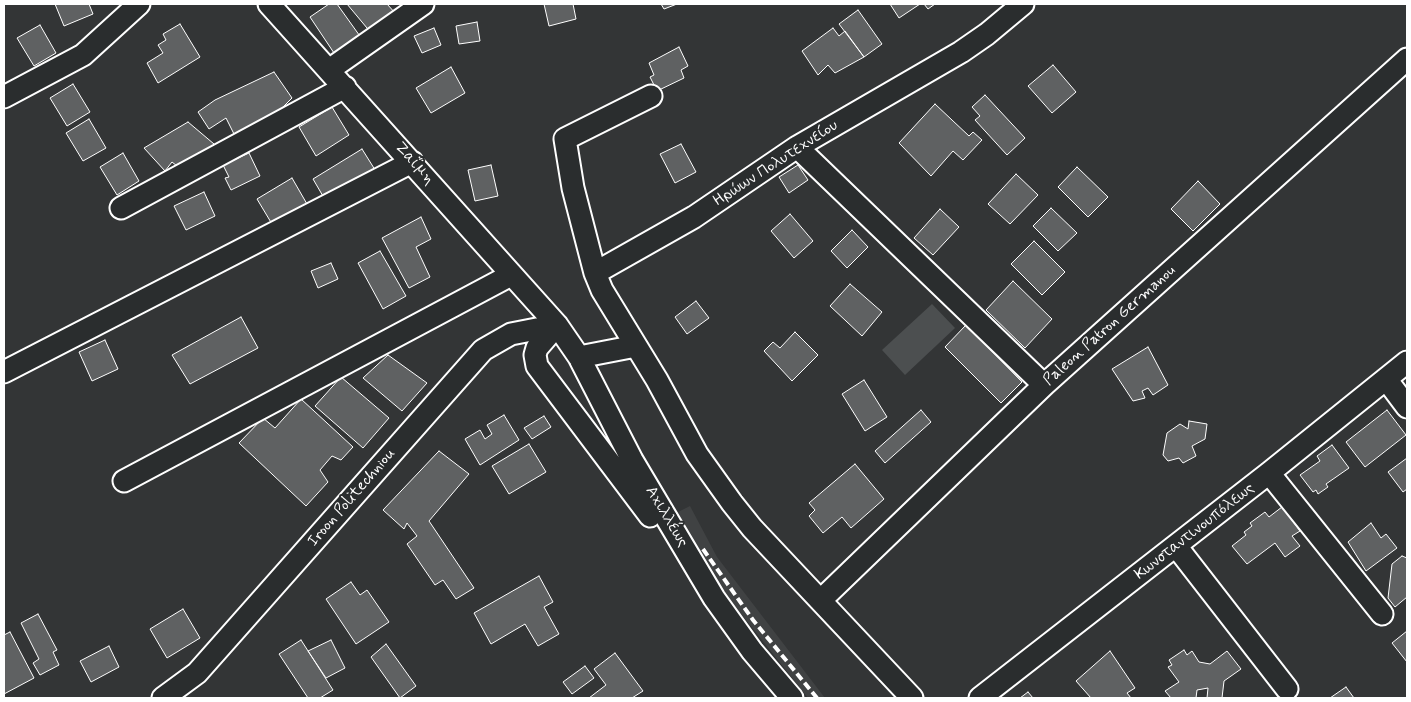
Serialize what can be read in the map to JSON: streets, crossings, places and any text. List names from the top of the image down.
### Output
{
  "streets": {
    "street": [
      "Ζαΐμη",
      "Ηρώων Πολυτεχνείου",
      "Paleon Patron Germanou",
      "Iroon Politechniou",
      "Αχιλλέως",
      "Κωνσταντινουπόλεως"
    ]
  },
  "crossings": [
    ["Ζαΐμη", "Iroon Politechniou"],
    ["Ζαΐμη", "Αχιλλέως"],
    ["Iroon Politechniou", "Αχιλλέως"]
  ]
}
